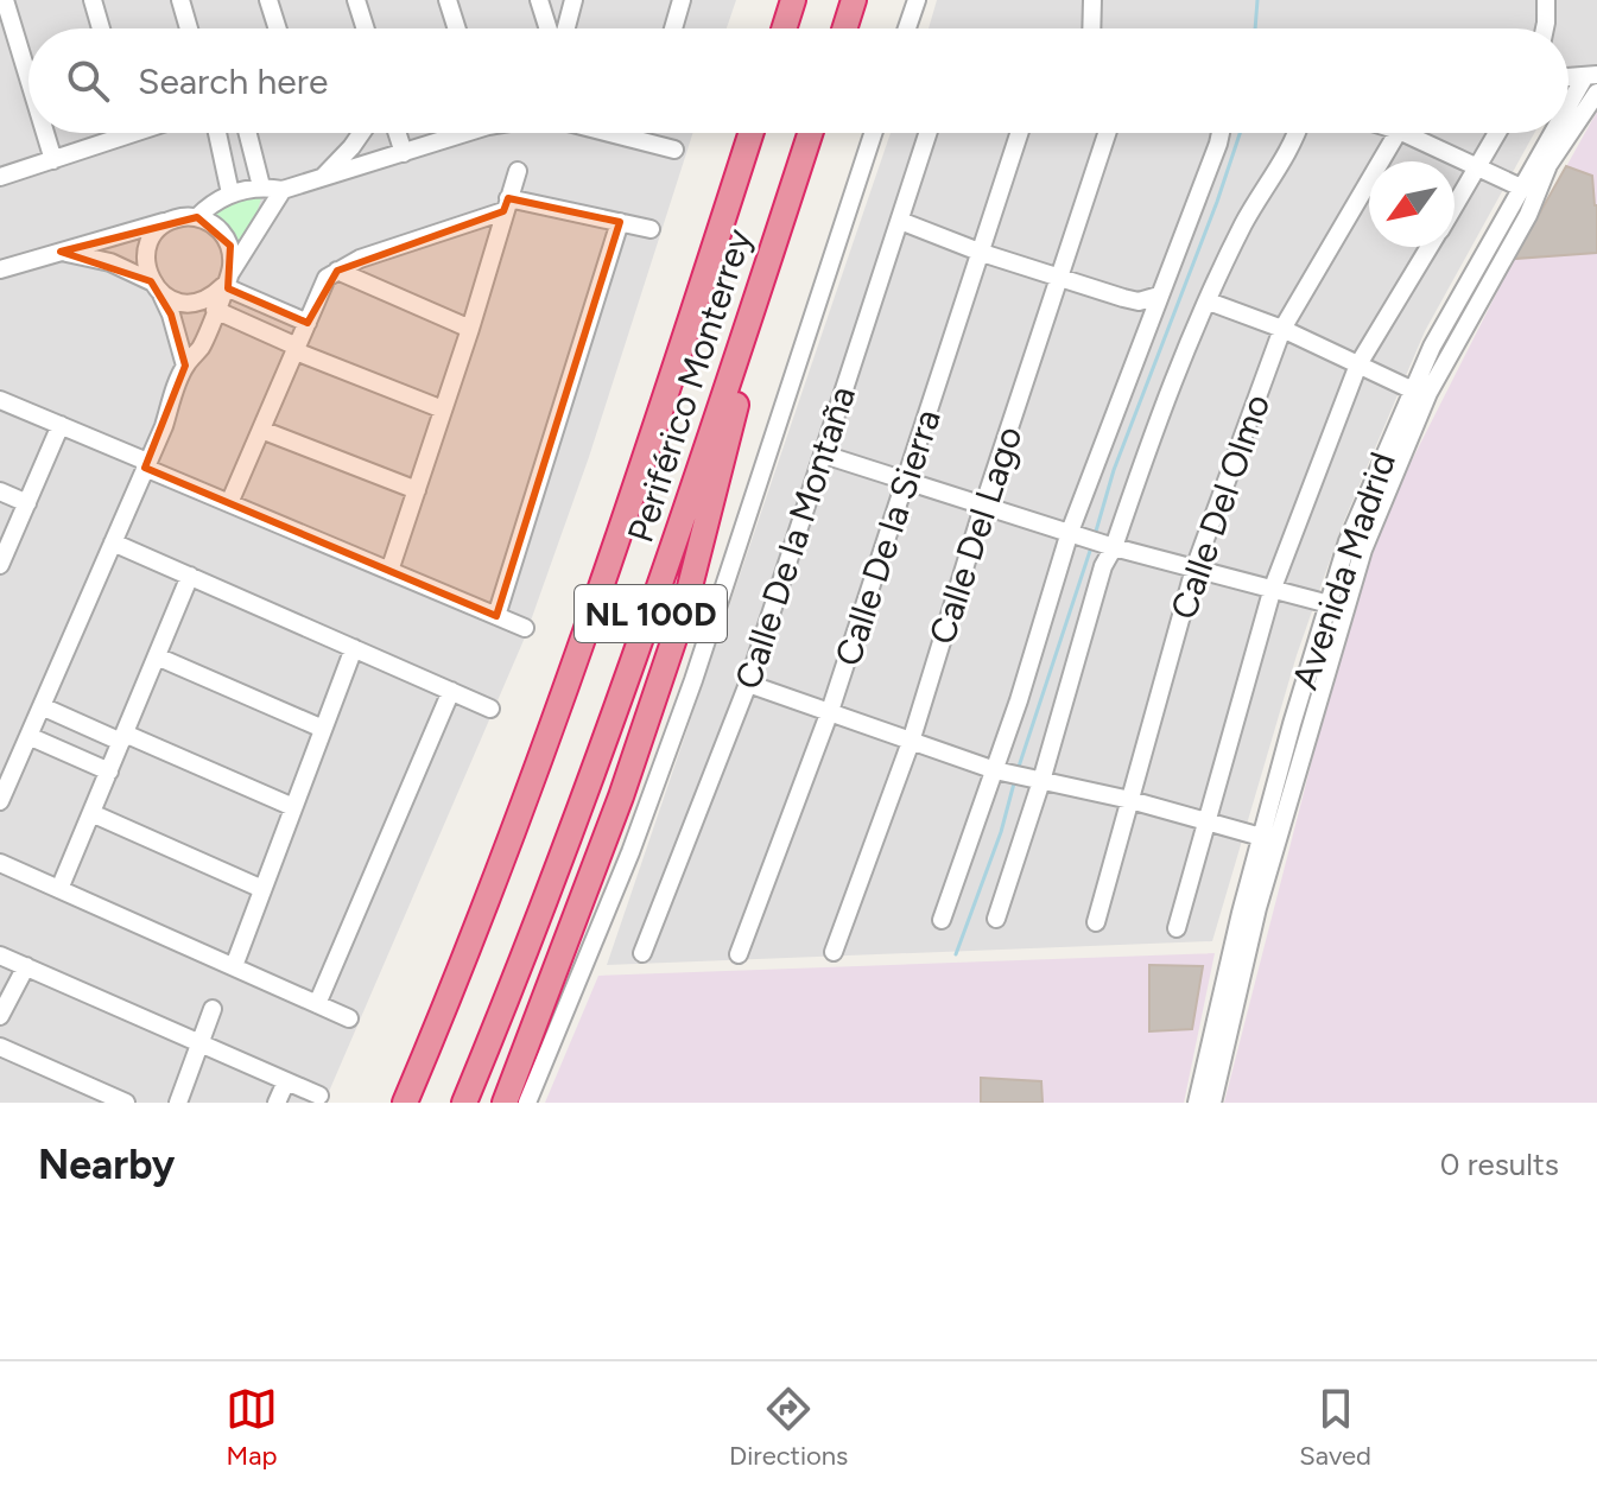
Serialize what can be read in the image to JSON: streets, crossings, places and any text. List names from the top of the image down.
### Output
{
  "streets": {
    "highway": ["Periférico Monterrey", "NL 100D"],
    "street": [
      "Calle Del Olmo",
      "Calle Del Lago",
      "Calle De la Montaña",
      "Calle De la Sierra",
      "Avenida Madrid"
    ]
  },
  "north": "bottom left",
  "page": {
    "search": "Search here",
    "heading": ["Nearby", "0 results"],
    "nav": ["Map", "Directions", "Saved"]
  }
}
